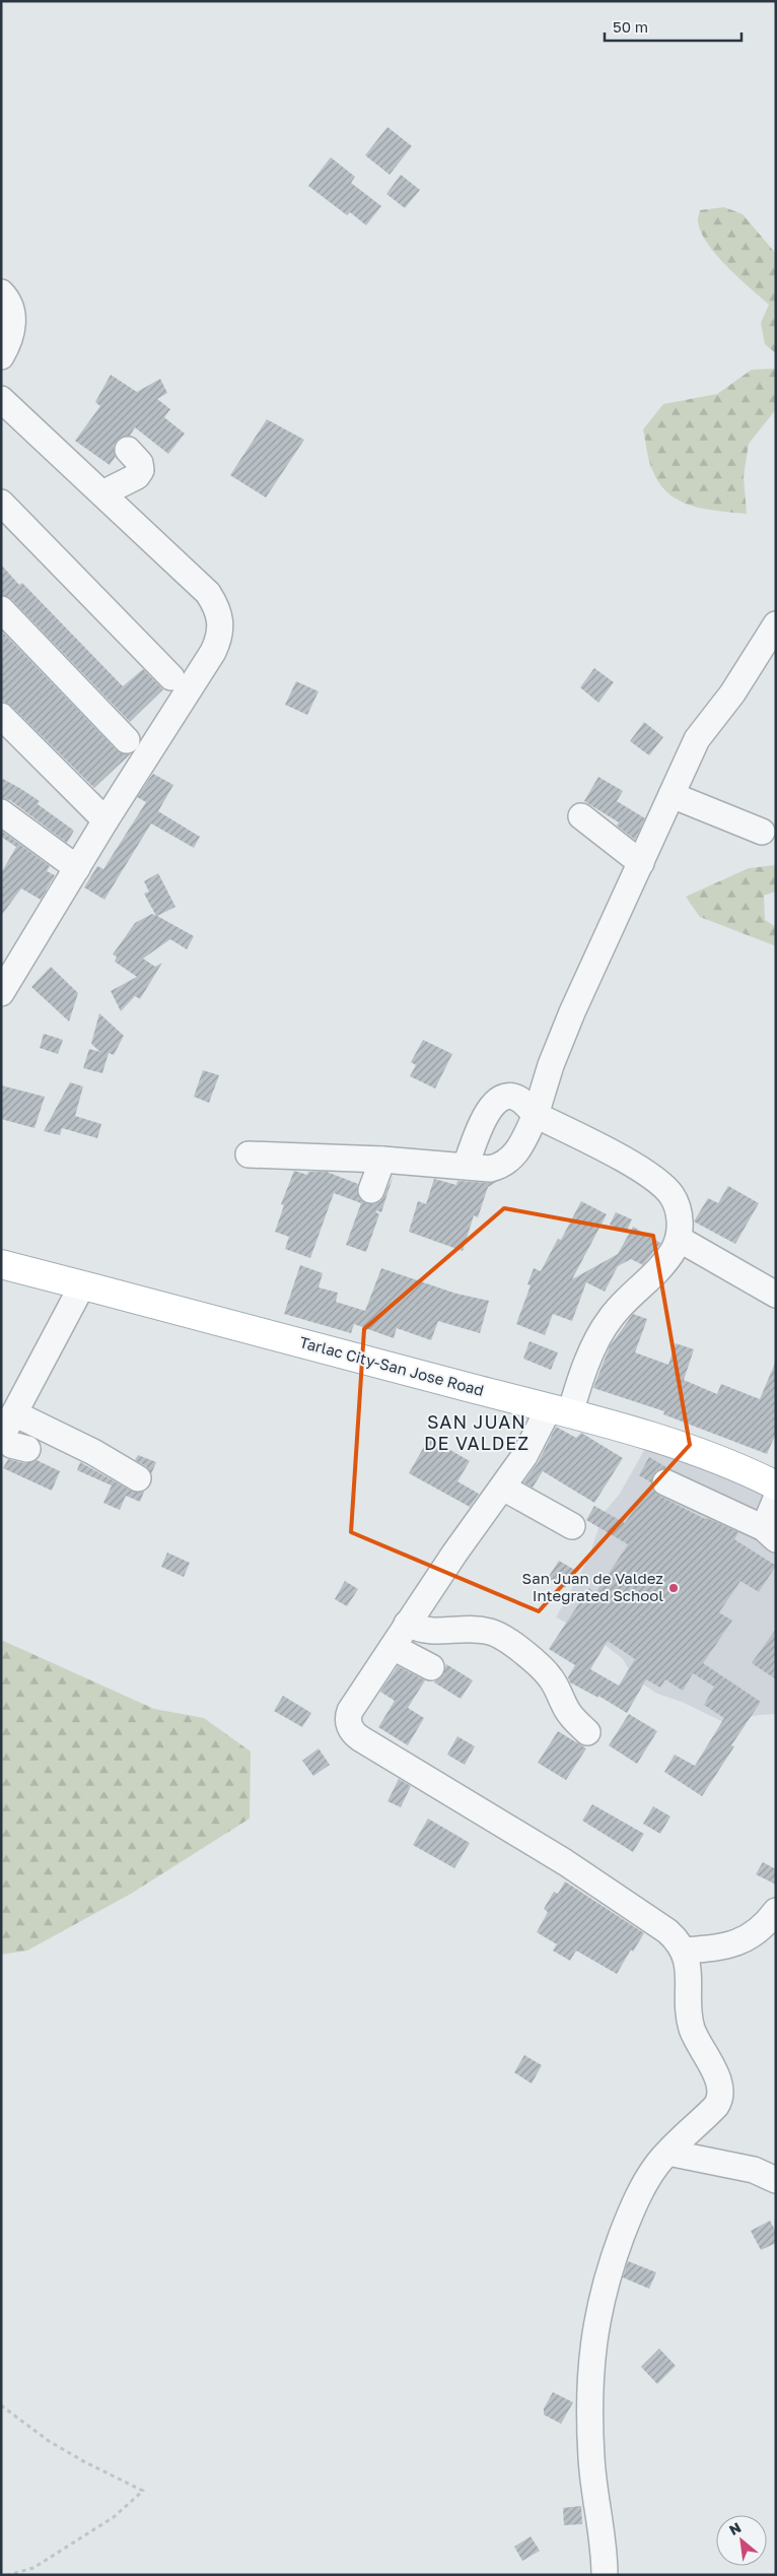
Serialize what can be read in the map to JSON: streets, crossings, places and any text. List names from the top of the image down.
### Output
{
  "streets": {
    "main road": ["Tarlac City-San Jose Road"]
  },
  "districts": ["SAN JUAN DE VALDEZ"],
  "places": ["San Juan de Valdez Integrated School"],
  "scale_bar": "50 m",
  "north": "top left"
}
